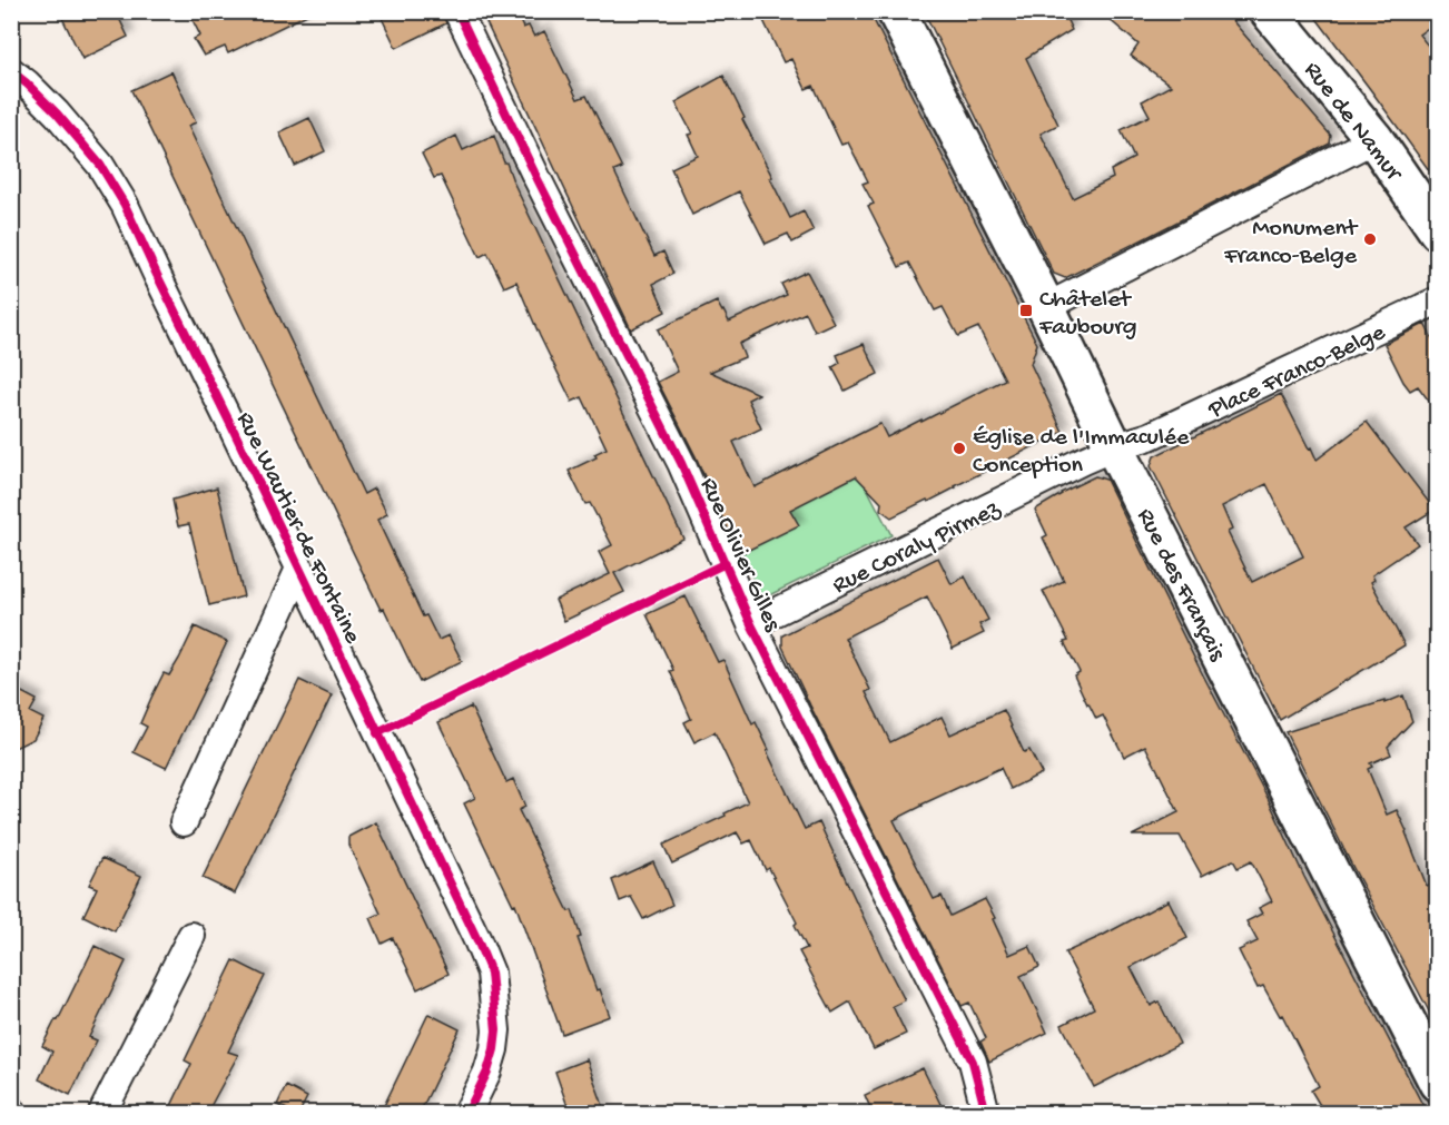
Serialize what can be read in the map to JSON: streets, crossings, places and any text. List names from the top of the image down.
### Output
{
  "streets": {
    "main road": ["Rue de Namur", "Rue des Français"],
    "street": [
      "Place Franco-Belge",
      "Rue Wautier de Fontaine",
      "Rue Coraly Pirmez",
      "Rue Olivier Gilles"
    ]
  },
  "crossings": [
    ["Place Franco-Belge", "Rue Coraly Pirmez"],
    ["Place Franco-Belge", "Rue des Français"],
    ["Rue Coraly Pirmez", "Rue Olivier Gilles"],
    ["Rue Coraly Pirmez", "Rue des Français"]
  ],
  "places": {
    "other": ["Monument Franco-Belge", "Église de l'Immaculée Conception"],
    "transit": ["Châtelet Faubourg"]
  }
}
